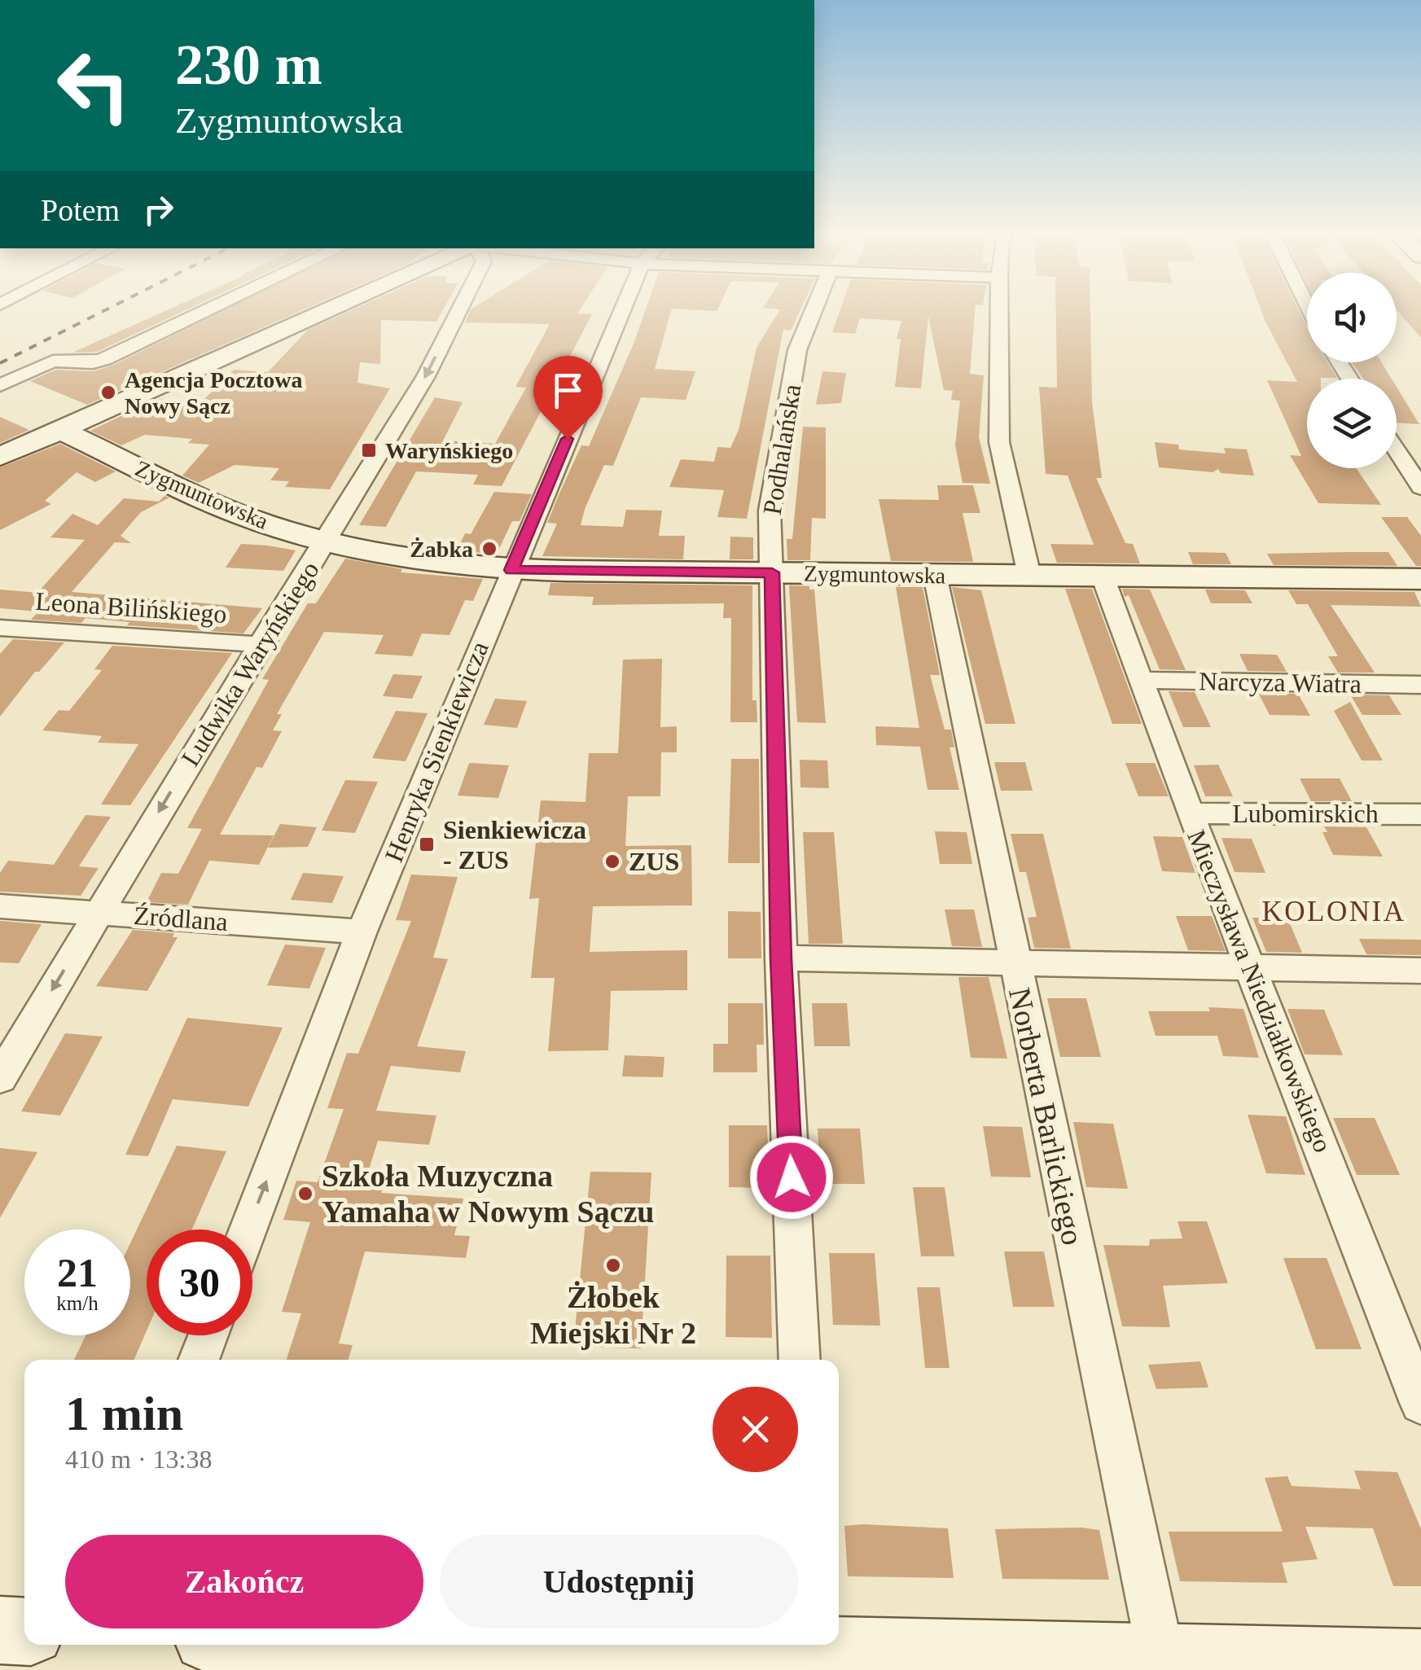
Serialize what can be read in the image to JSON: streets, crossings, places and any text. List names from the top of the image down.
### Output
{
  "streets": {
    "main road": ["Zygmuntowska"],
    "street": [
      "Podhalańska",
      "Leona Bilińskiego",
      "Ludwika Waryńskiego",
      "Narcyza Wiatra",
      "Henryka Sienkiewicza",
      "Lubomirskich",
      "Źródlana",
      "Mieczysława Niedziałkowskiego",
      "Norberta Barlickiego"
    ]
  },
  "crossings": [
    ["Podhalańska", "Zygmuntowska"],
    ["Zygmuntowska", "Ludwika Waryńskiego"],
    ["Zygmuntowska", "Henryka Sienkiewicza"],
    ["Zygmuntowska", "Mieczysława Niedziałkowskiego"],
    ["Zygmuntowska", "Norberta Barlickiego"],
    ["Leona Bilińskiego", "Ludwika Waryńskiego"],
    ["Ludwika Waryńskiego", "Źródlana"],
    ["Narcyza Wiatra", "Mieczysława Niedziałkowskiego"],
    ["Henryka Sienkiewicza", "Źródlana"],
    ["Lubomirskich", "Mieczysława Niedziałkowskiego"]
  ],
  "one_way": ["Ludwika Waryńskiego"],
  "districts": ["KOLONIA"],
  "places": {
    "other": [
      "Agencja Pocztowa Nowy Sącz",
      "Żabka",
      "ZUS",
      "Szkoła Muzyczna Yamaha w Nowym Sączu",
      "Żłobek Miejski Nr 2"
    ],
    "transit": ["Waryńskiego", "Sienkiewicza - ZUS"]
  },
  "page": {
    "turn": ["230 m", "Zygmuntowska"],
    "then": "Potem",
    "speed": "21 km/h",
    "limit": "30",
    "heading": ["1 min", "410 m · 13:38"],
    "buttons": ["Zakończ", "Udostępnij"]
  }
}
